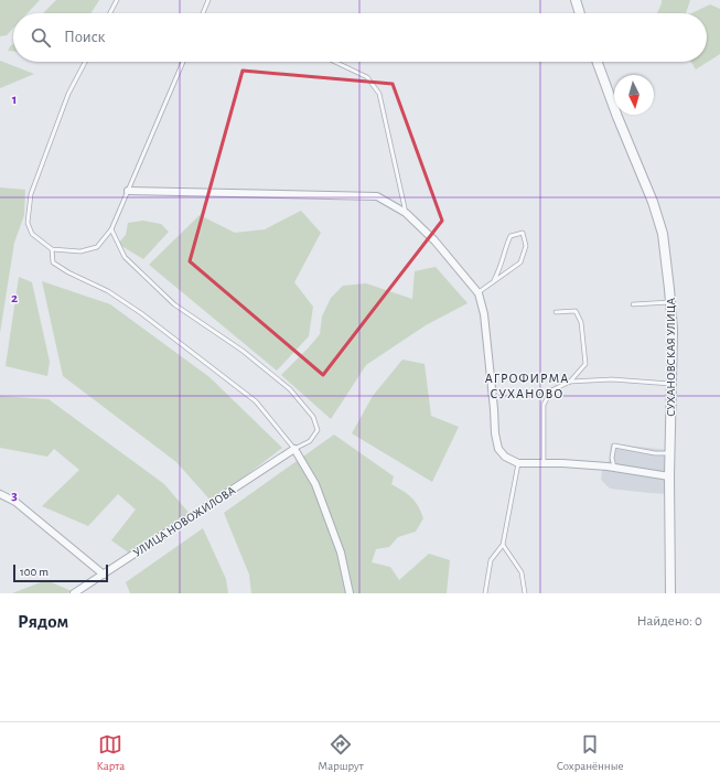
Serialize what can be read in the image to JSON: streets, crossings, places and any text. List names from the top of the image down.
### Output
{
  "streets": {
    "street": ["СУХАНОВСКАЯ УЛИЦА", "УЛИЦА НОВОЖИЛОВА"]
  },
  "districts": ["АГРОФИРМА СУХАНОВО"],
  "scale_bar": "100 m",
  "north": "bottom",
  "page": {
    "search": "Поиск",
    "scale": "100 m",
    "heading": ["Рядом", "Найдено: 0"],
    "nav": ["Карта", "Маршрут", "Сохранённые"]
  },
  "grid": {
    "rows": ["1", "2", "3"]
  }
}
